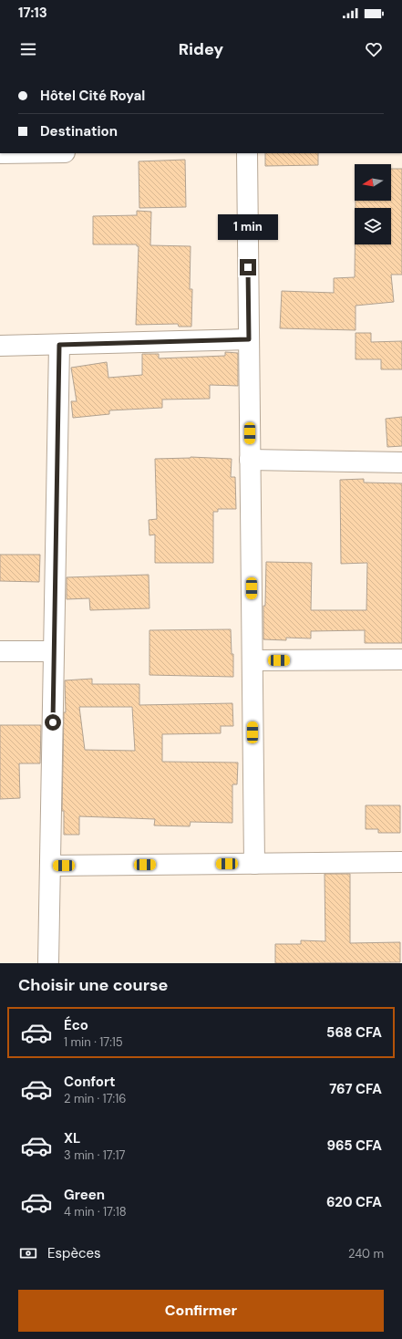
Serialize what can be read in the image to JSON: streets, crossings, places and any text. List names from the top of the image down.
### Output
{
  "north": "left",
  "page": {
    "status": "17:13",
    "header": "Ridey",
    "banner": ["Hôtel Cité Royal", "Destination"],
    "bubble": "1 min",
    "heading": "Choisir une course",
    "list": [
      {
        "name": "Éco",
        "note": "1 min · 17:15",
        "value": "568 CFA"
      },
      {
        "name": "Confort",
        "note": "2 min · 17:16",
        "value": "767 CFA"
      },
      {
        "name": "XL",
        "note": "3 min · 17:17",
        "value": "965 CFA"
      },
      {
        "name": "Green",
        "note": "4 min · 17:18",
        "value": "620 CFA"
      }
    ],
    "pay": ["Espèces", "240 m"],
    "buttons": "Confirmer"
  }
}
